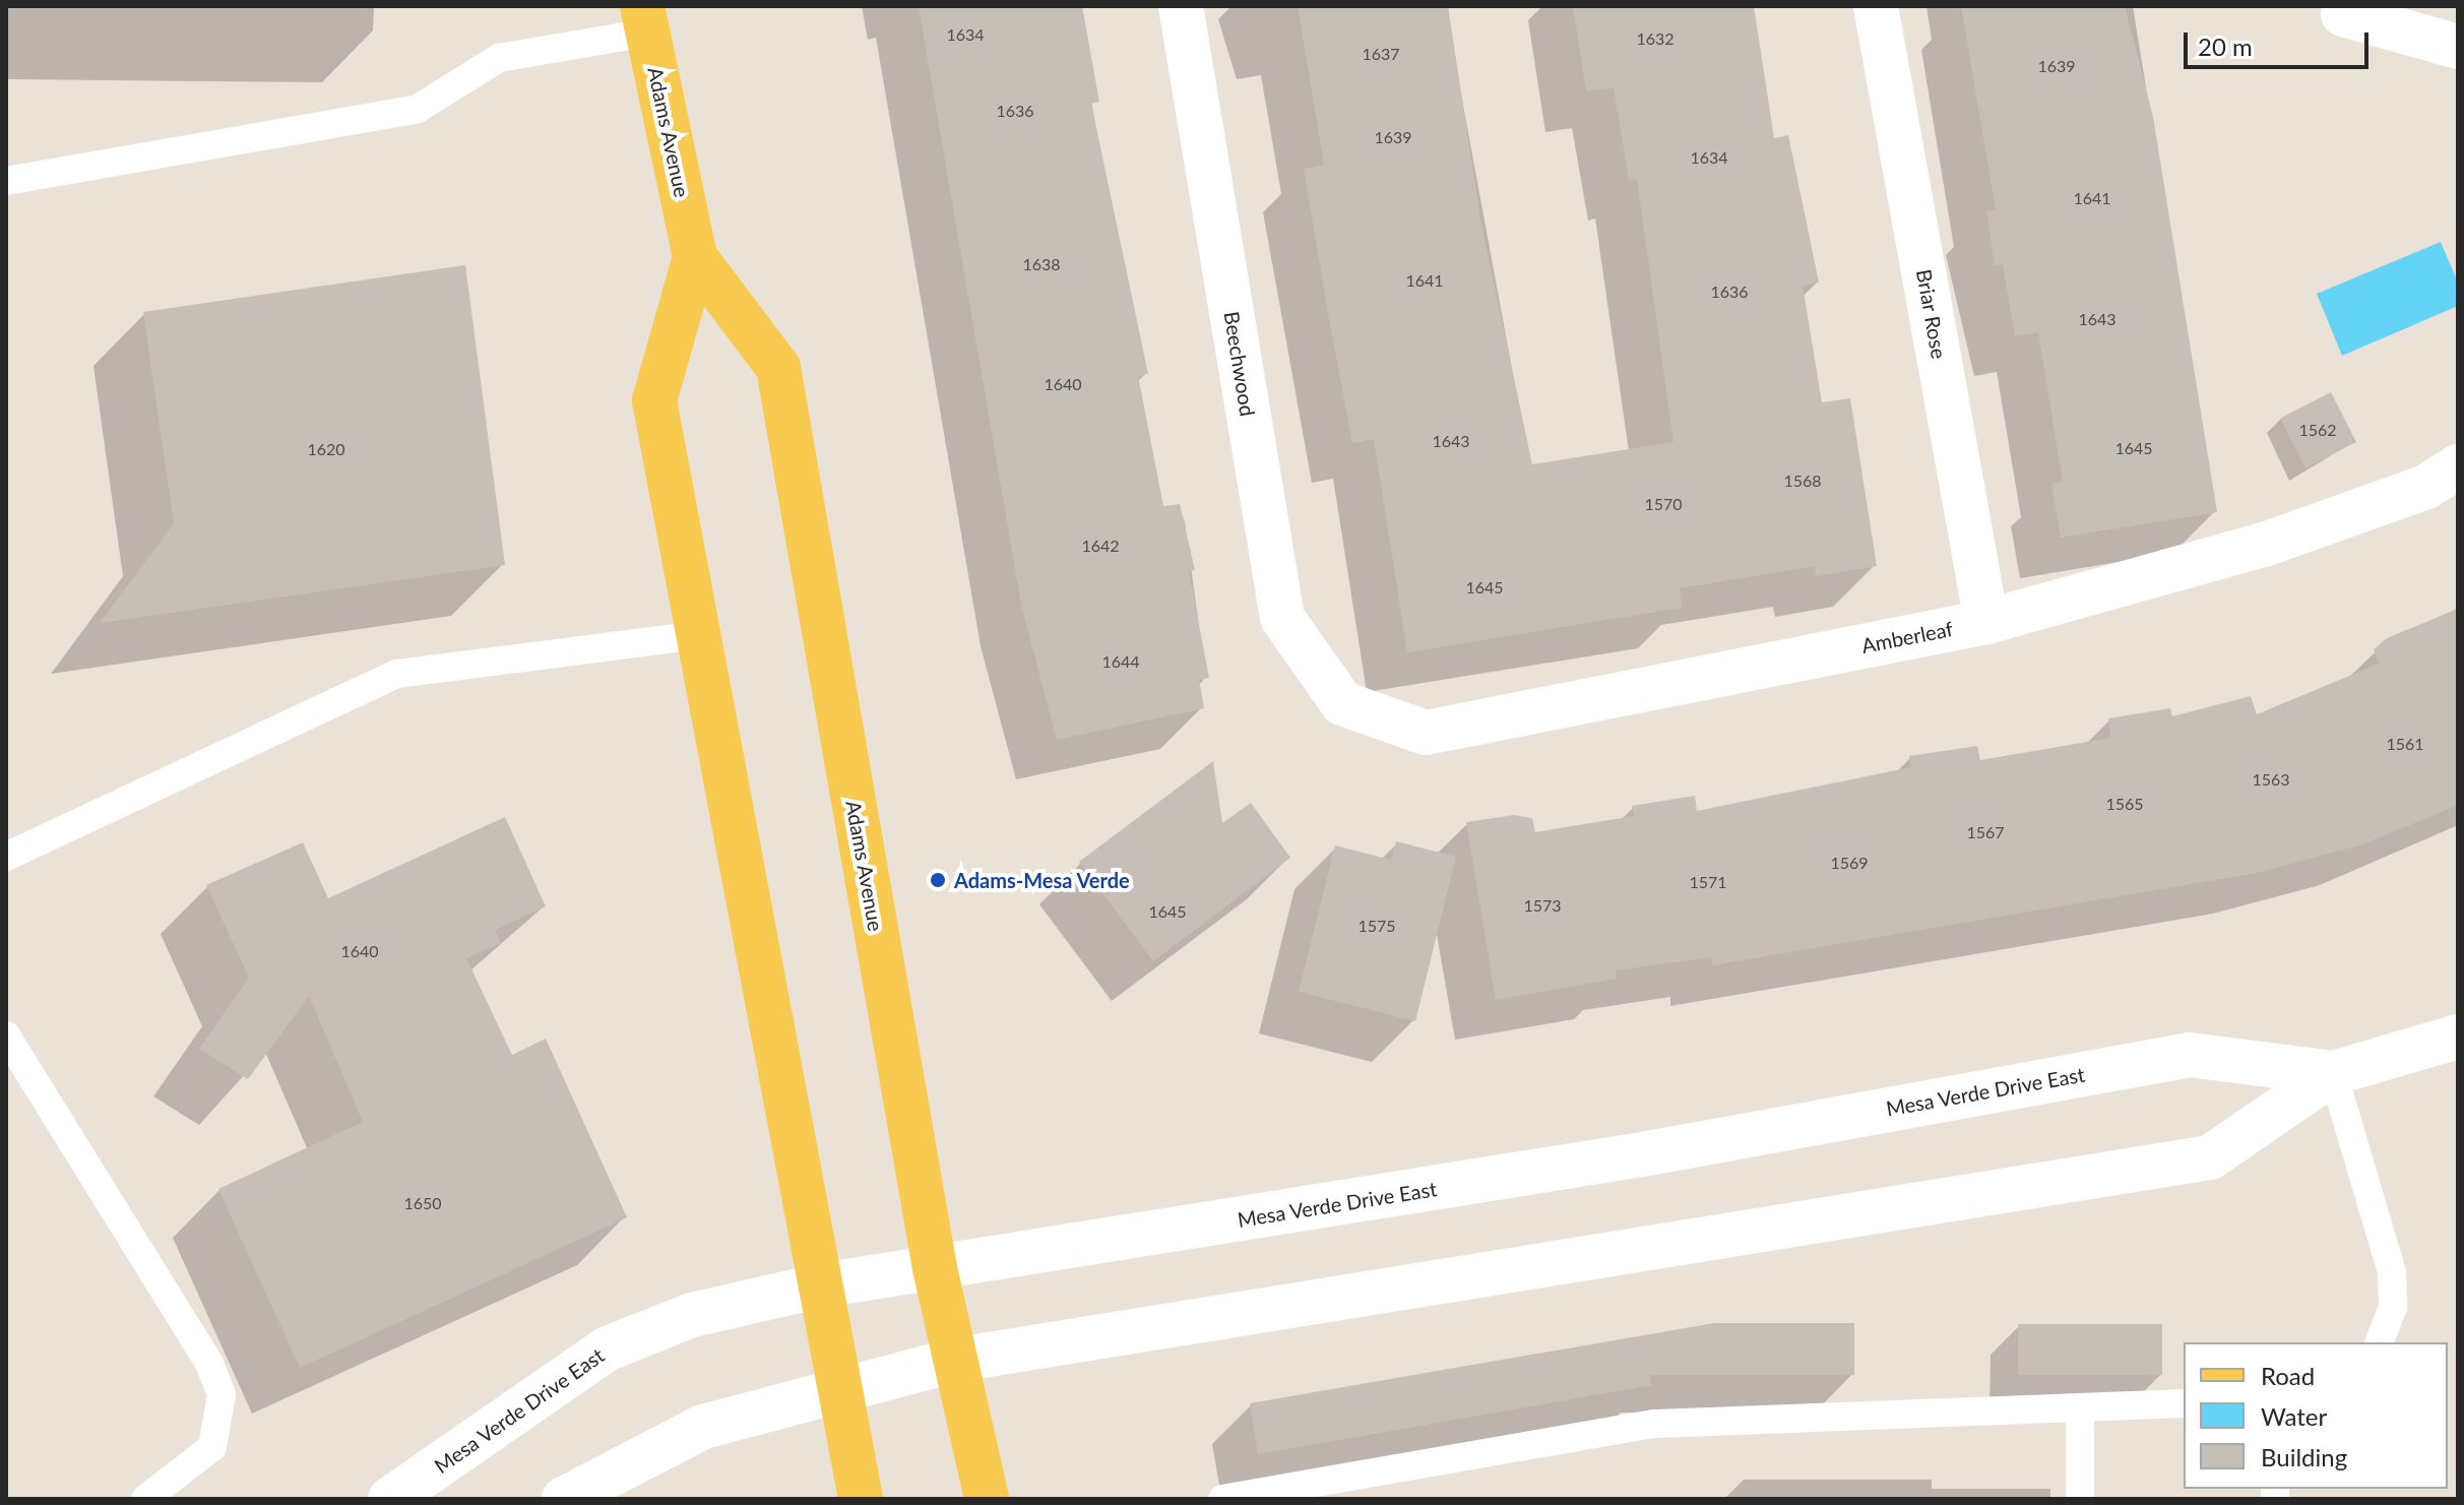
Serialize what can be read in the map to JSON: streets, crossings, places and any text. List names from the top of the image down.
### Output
{
  "streets": {
    "main road": ["Adams Avenue"],
    "street": [
      "Briar Rose",
      "Beechwood",
      "Amberleaf",
      "Mesa Verde Drive East"
    ]
  },
  "crossings": [
    ["Adams Avenue", "Mesa Verde Drive East"],
    ["Briar Rose", "Amberleaf"],
    ["Beechwood", "Amberleaf"]
  ],
  "places": ["Adams-Mesa Verde"],
  "house_numbers": [
    "1634",
    "1632",
    "1637",
    "1639",
    "1636",
    "1639",
    "1634",
    "1641",
    "1638",
    "1641",
    "1636",
    "1643",
    "1640",
    "1562",
    "1643",
    "1645",
    "1620",
    "1568",
    "1570",
    "1642",
    "1645",
    "1644",
    "1561",
    "1563",
    "1565",
    "1567",
    "1569",
    "1571",
    "1573",
    "1645",
    "1575",
    "1640",
    "1650"
  ],
  "legend": ["Road", "Water", "Building"],
  "scale_bar": "20 m"
}
